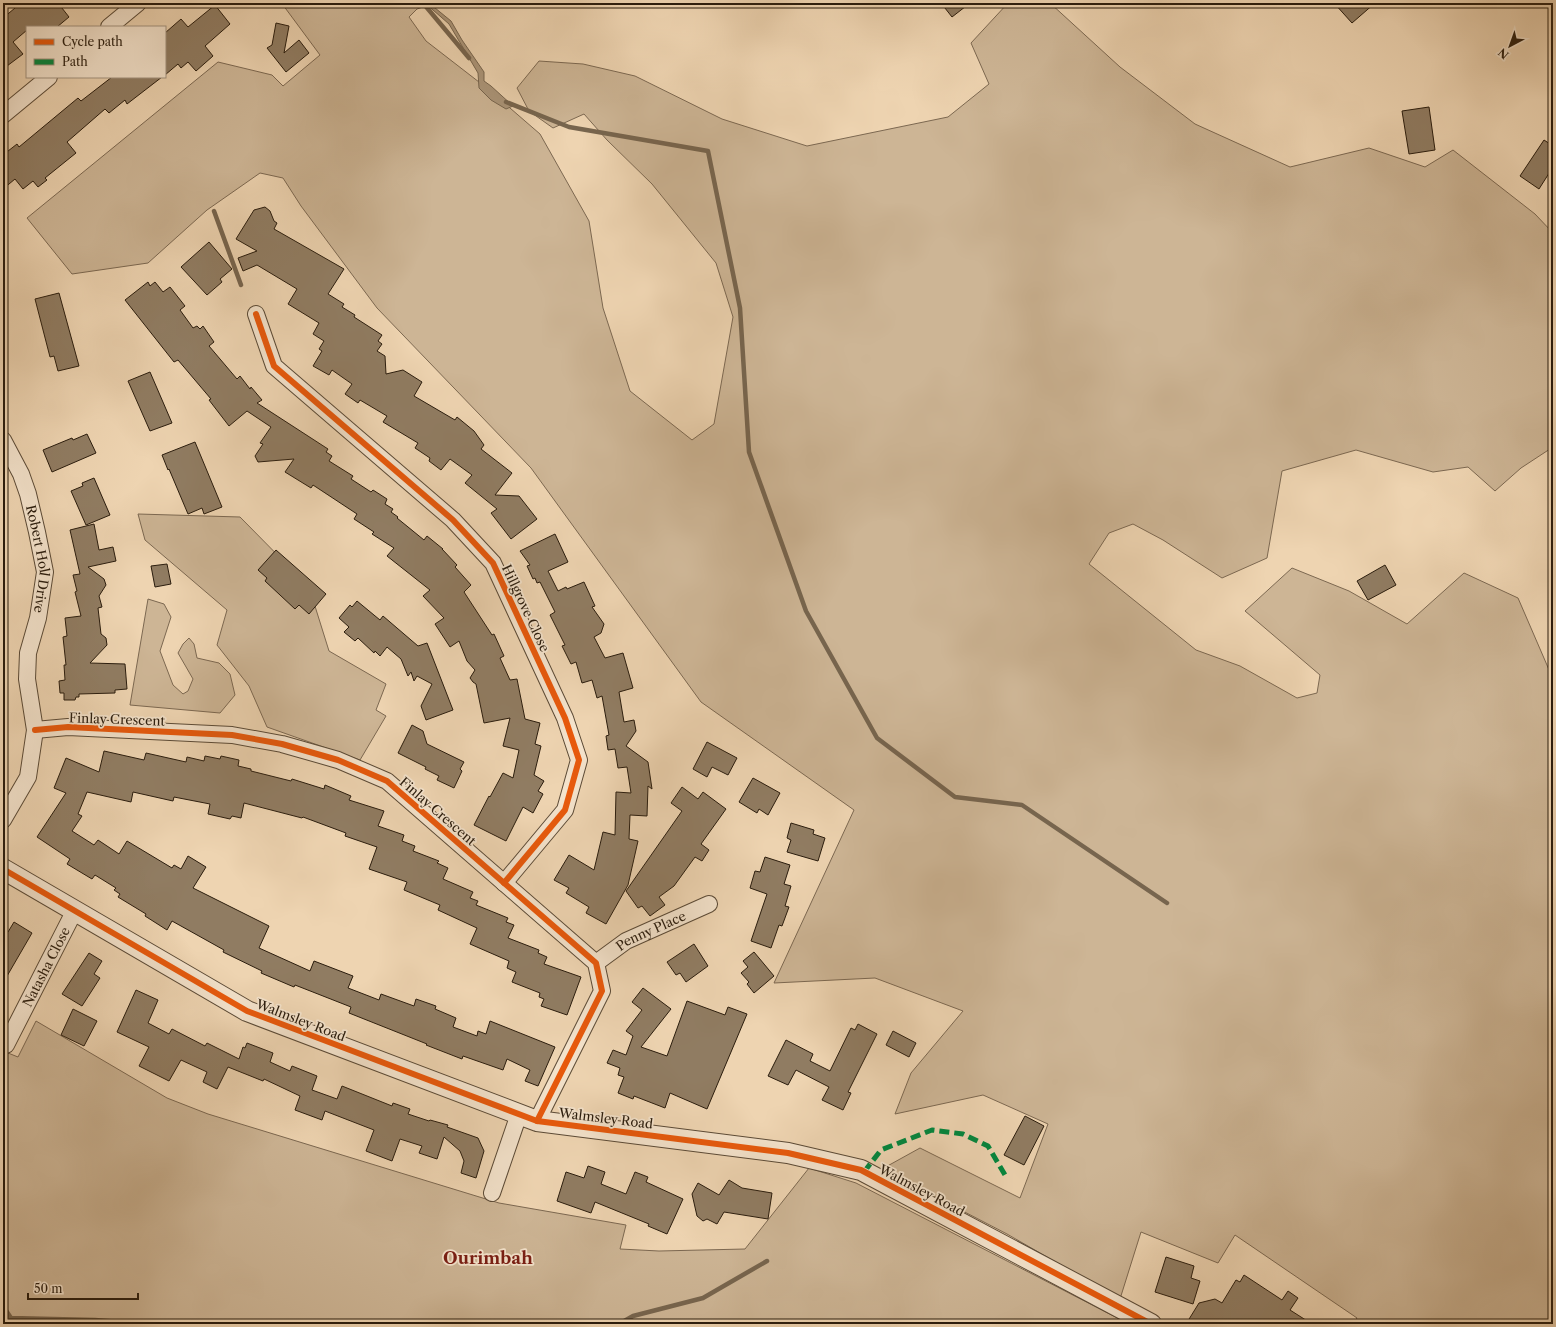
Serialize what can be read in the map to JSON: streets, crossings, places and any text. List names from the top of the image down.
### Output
{
  "streets": {
    "street": [
      "Robert Holl Drive",
      "Hillgrove Close",
      "Finlay Crescent",
      "Penny Place",
      "Natasha Close",
      "Walmsley Road"
    ]
  },
  "crossings": [
    ["Robert Holl Drive", "Finlay Crescent"],
    ["Hillgrove Close", "Finlay Crescent"],
    ["Finlay Crescent", "Penny Place"],
    ["Natasha Close", "Walmsley Road"]
  ],
  "districts": ["Ourimbah"],
  "legend": ["Cycle path", "Path"],
  "scale_bar": "50 m",
  "north": "bottom left"
}
